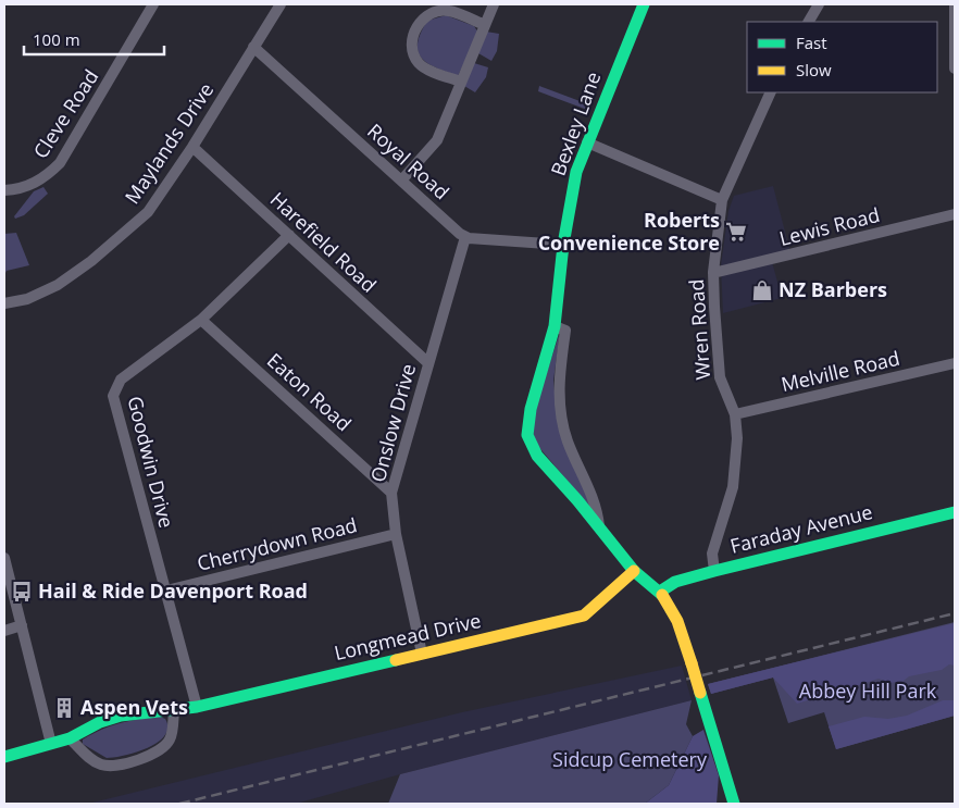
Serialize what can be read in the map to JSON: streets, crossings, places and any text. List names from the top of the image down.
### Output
{
  "streets": {
    "street": [
      "Cleve Road",
      "Bexley Lane",
      "Maylands Drive",
      "Royal Road",
      "Lewis Road",
      "Harefield Road",
      "Wren Road",
      "Melville Road",
      "Eaton Road",
      "Onslow Drive",
      "Goodwin Drive",
      "Faraday Avenue",
      "Cherrydown Road",
      "Longmead Drive"
    ]
  },
  "crossings": [
    ["Bexley Lane", "Faraday Avenue"],
    ["Bexley Lane", "Longmead Drive"],
    ["Maylands Drive", "Royal Road"],
    ["Maylands Drive", "Harefield Road"],
    ["Royal Road", "Onslow Drive"],
    ["Lewis Road", "Wren Road"],
    ["Harefield Road", "Onslow Drive"],
    ["Harefield Road", "Goodwin Drive"],
    ["Wren Road", "Melville Road"],
    ["Wren Road", "Faraday Avenue"],
    ["Eaton Road", "Onslow Drive"],
    ["Eaton Road", "Goodwin Drive"],
    ["Onslow Drive", "Cherrydown Road"],
    ["Onslow Drive", "Longmead Drive"],
    ["Goodwin Drive", "Cherrydown Road"],
    ["Goodwin Drive", "Longmead Drive"]
  ],
  "parks": ["Abbey Hill Park", "Sidcup Cemetery"],
  "places": {
    "supermarket": ["Roberts Convenience Store"],
    "shop": ["NZ Barbers"],
    "bus stop": ["Hail & Ride Davenport Road"],
    "building": ["Aspen Vets"]
  },
  "legend": ["Fast", "Slow"],
  "scale_bar": "100 m"
}
